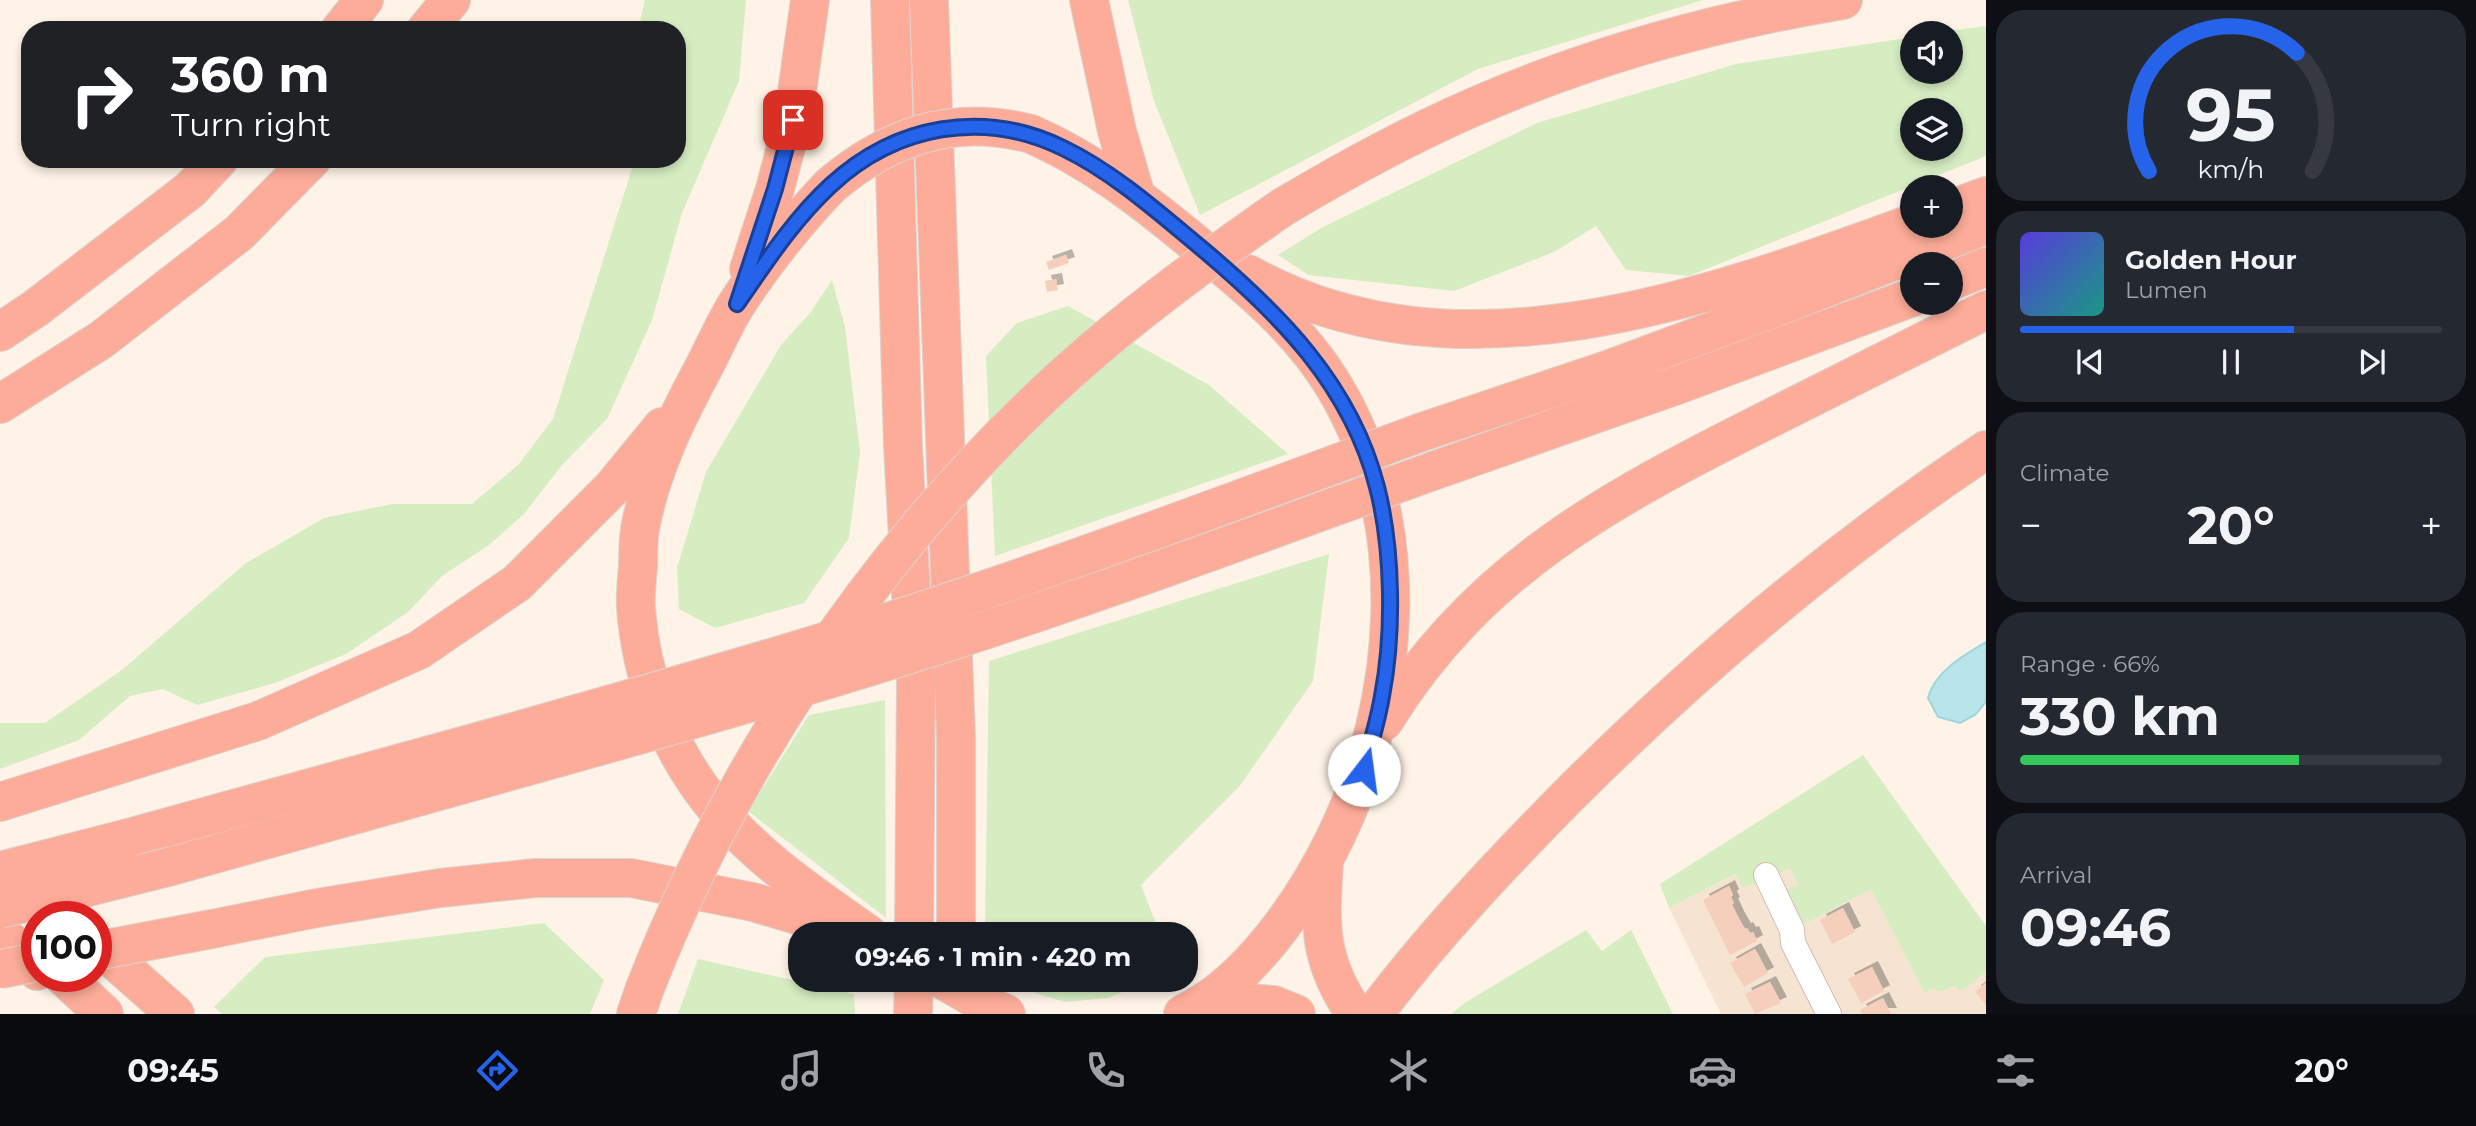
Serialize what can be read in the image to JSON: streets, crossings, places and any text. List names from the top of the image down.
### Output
{
  "page": {
    "map_buttons": ["+", "−"],
    "turn": ["360 m", "Turn right"],
    "song": ["Golden Hour", "Lumen"],
    "tile": [
      "Climate",
      ["Range · 66%", "330 km"],
      ["Arrival", "09:46"]
    ],
    "heat": ["−", "20°", "+"],
    "limit": "100",
    "trip": "09:46 · 1 min · 420 m",
    "tabs": ["09:45", "20°"],
    "gauge": ["95", "km/h"]
  }
}
